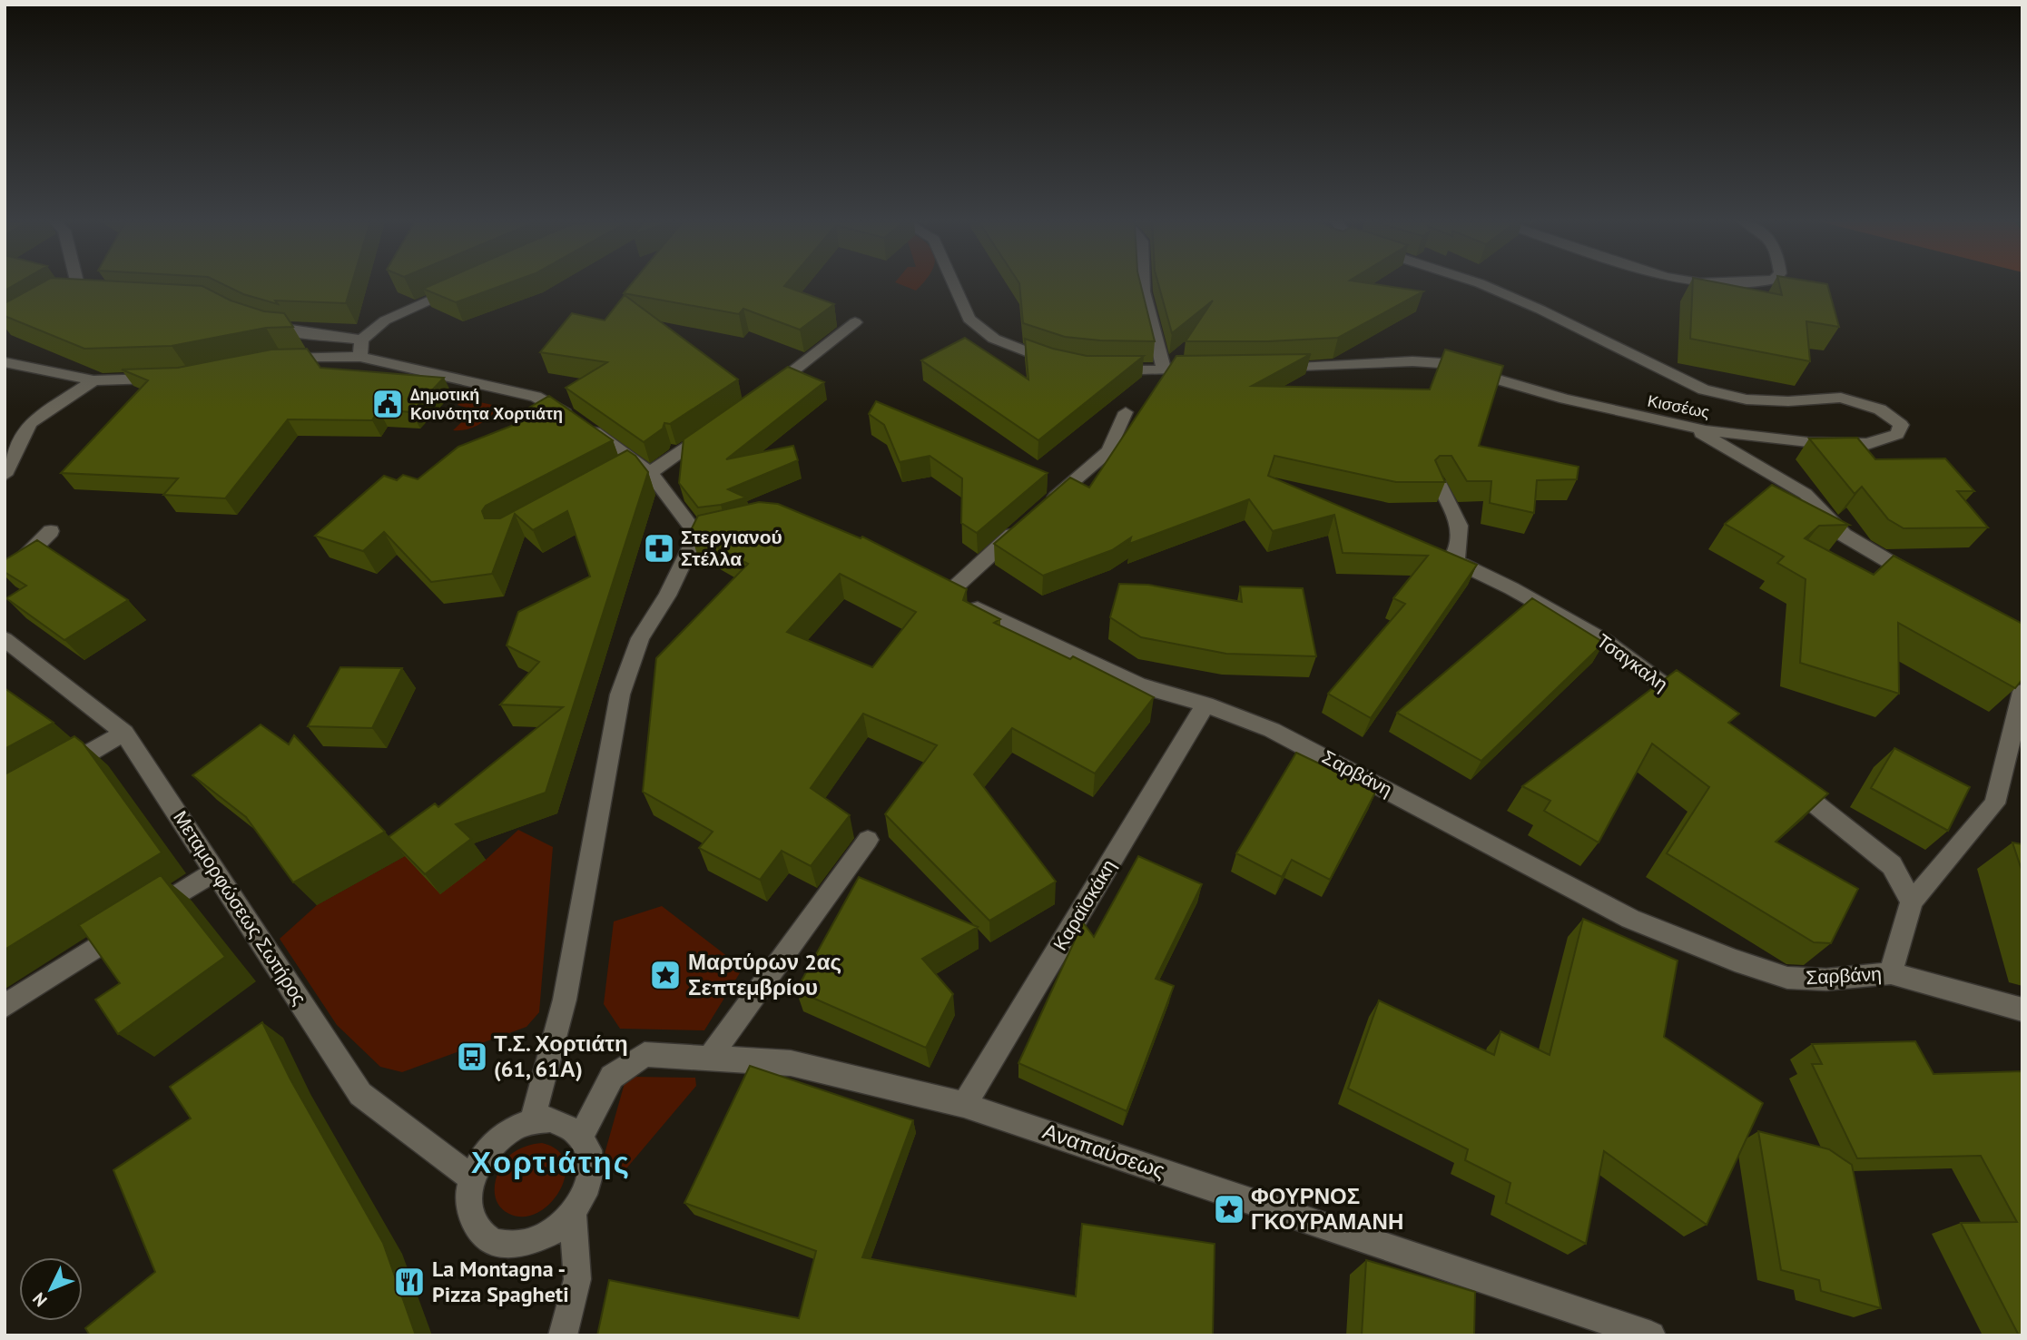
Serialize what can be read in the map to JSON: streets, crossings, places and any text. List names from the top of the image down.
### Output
{
  "streets": {
    "street": [
      "Κισσέως",
      "Τσαγκαλη",
      "Σαρβάνη",
      "Καραϊσκάκη",
      "Μεταμορφώσεως Σωτήρος",
      "Αναπαύσεως"
    ]
  },
  "crossings": [
    ["Σαρβάνη", "Καραϊσκάκη"],
    ["Καραϊσκάκη", "Αναπαύσεως"],
    ["Μεταμορφώσεως Σωτήρος", "Αναπαύσεως"]
  ],
  "districts": ["Χορτιάτης"],
  "places": {
    "public building": ["Δημοτική Κοινότητα Χορτιάτη"],
    "pharmacy": ["Στεργιανού Στέλλα"],
    "place": ["Μαρτύρων 2ας Σεπτεμβρίου", "ΦΟΥΡΝΟΣ ΓΚΟΥΡΑΜΑΝΗ"],
    "bus stop": ["Τ.Σ. Χορτιάτη (61, 61Α)"],
    "restaurant": ["La Montagna - Pizza Spagheti"]
  },
  "north": "bottom left"
}
